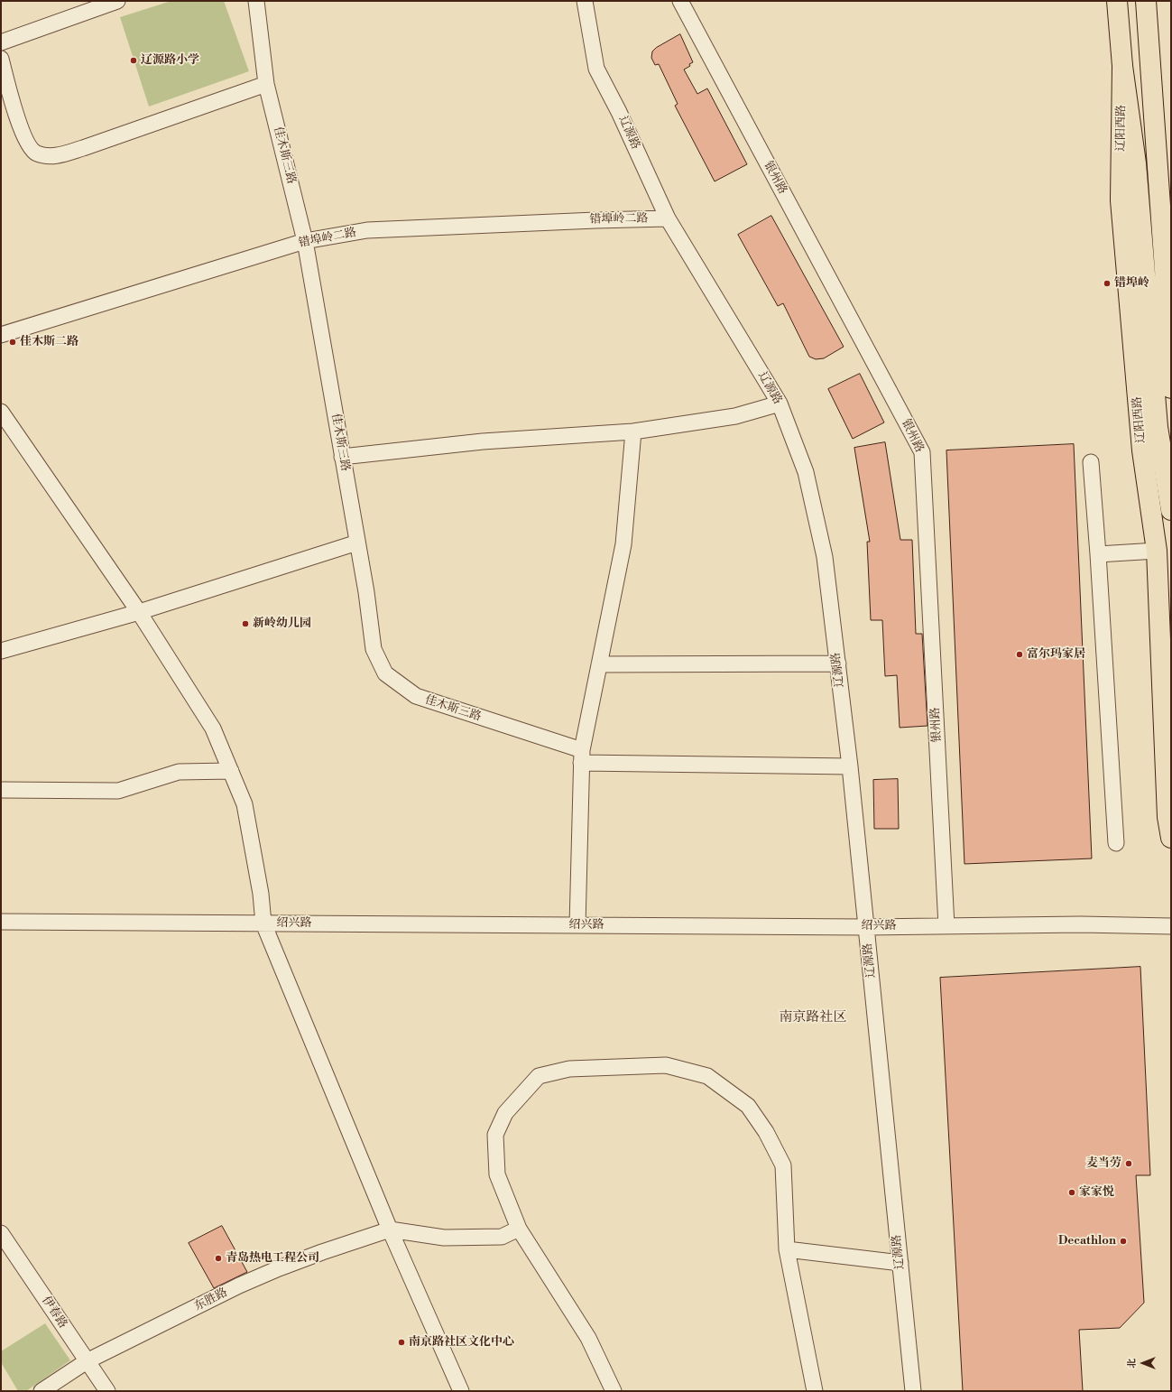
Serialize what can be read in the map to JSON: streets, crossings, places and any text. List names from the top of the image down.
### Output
{
  "streets": {
    "main road": ["辽阳西路"],
    "street": [
      "辽源路",
      "佳木斯三路",
      "银州路",
      "错埠岭二路",
      "绍兴路",
      "东胜路",
      "伊春路"
    ]
  },
  "crossings": [
    ["辽源路", "佳木斯三路"],
    ["辽源路", "错埠岭二路"],
    ["辽源路", "绍兴路"],
    ["佳木斯三路", "错埠岭二路"],
    ["银州路", "绍兴路"],
    ["东胜路", "伊春路"]
  ],
  "districts": ["南京路社区"],
  "places": [
    "辽源路小学",
    "错埠岭",
    "佳木斯二路",
    "新岭幼儿园",
    "富尔玛家居",
    "麦当劳",
    "家家悦",
    "Decathlon",
    "青岛热电工程公司",
    "南京路社区文化中心"
  ],
  "north": "left"
}
